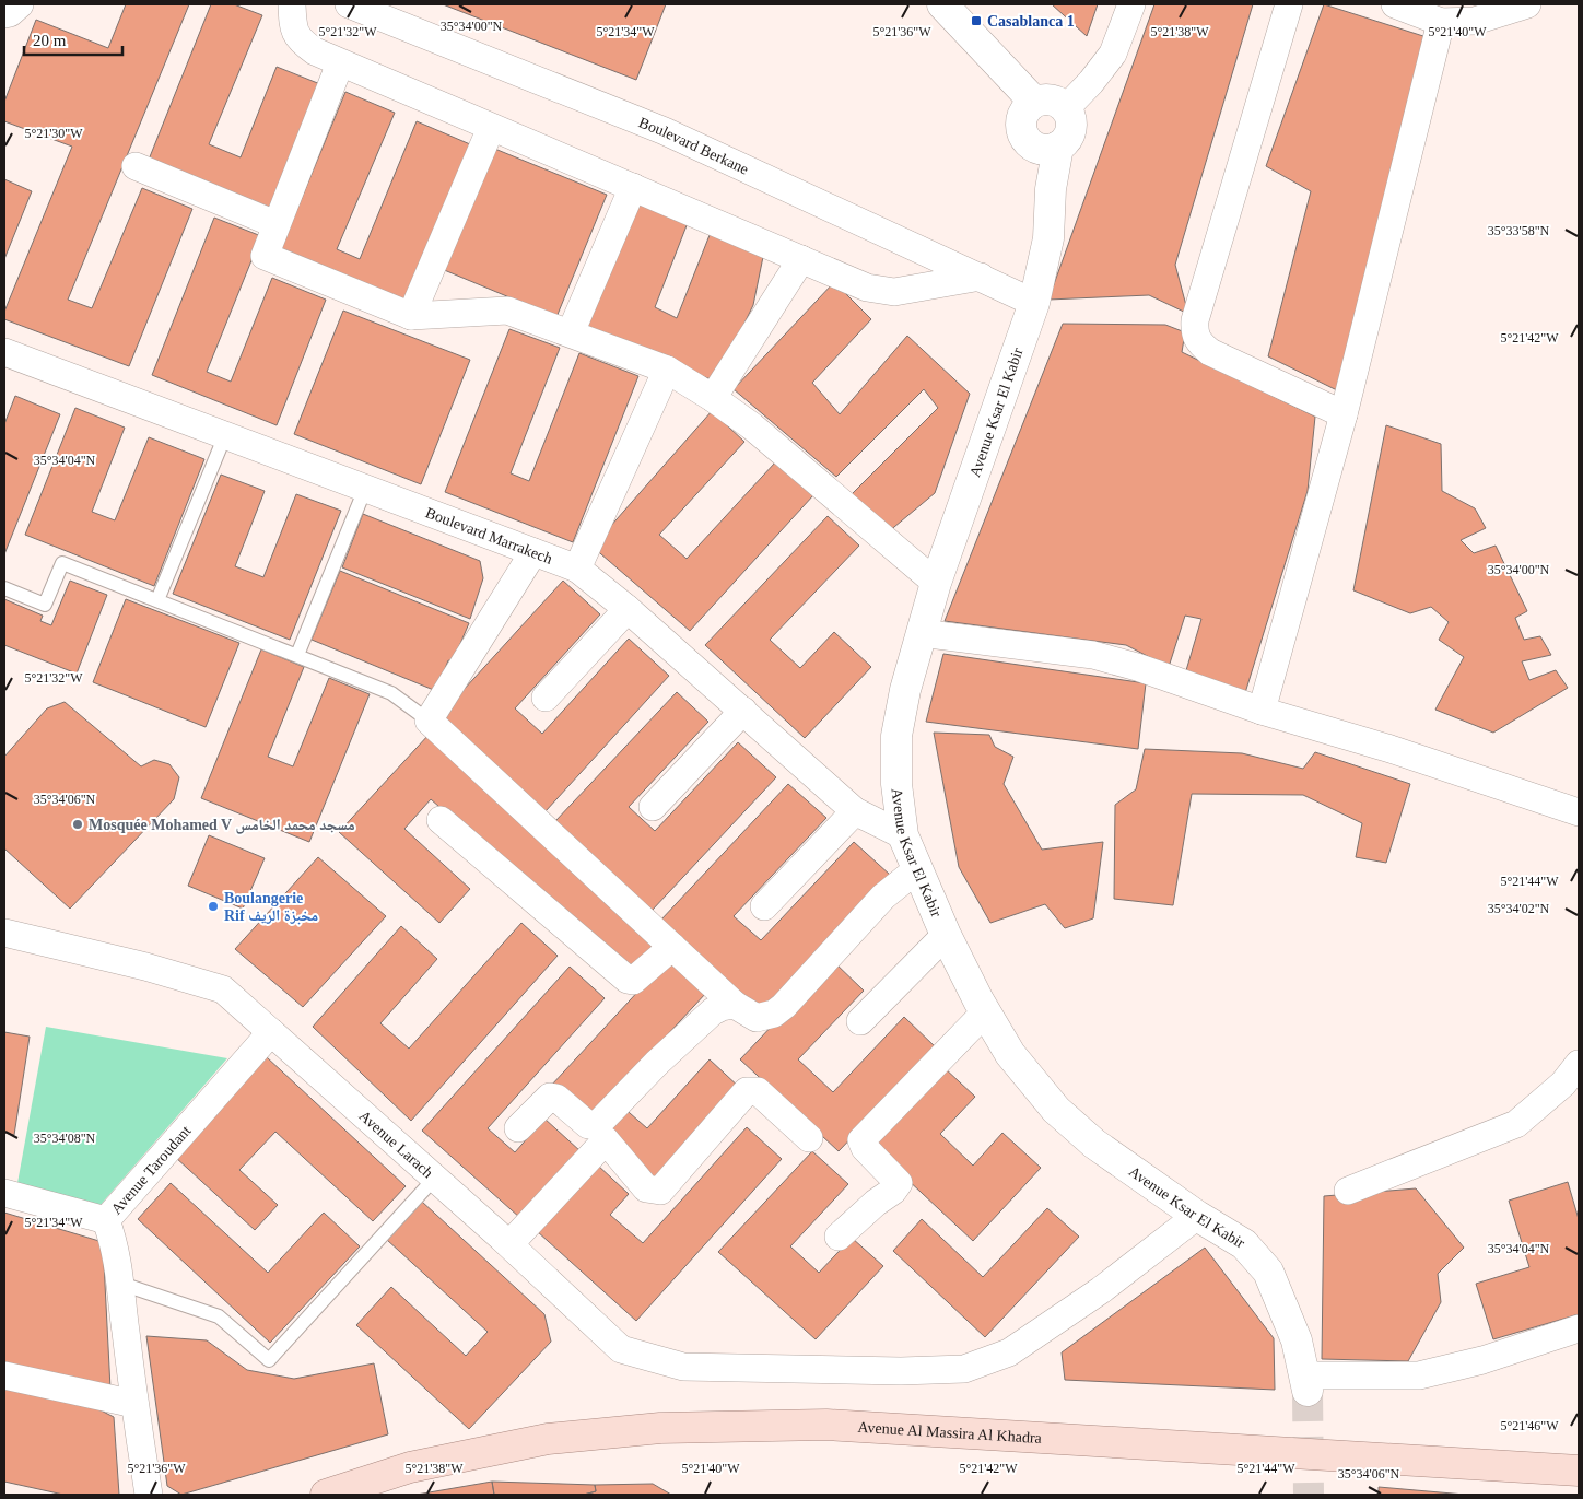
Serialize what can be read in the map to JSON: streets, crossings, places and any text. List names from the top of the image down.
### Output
{
  "streets": {
    "main road": ["Avenue Al Massira Al Khadra"],
    "street": [
      "Boulevard Berkane",
      "Avenue Ksar El Kabir",
      "Boulevard Marrakech",
      "Avenue Larach",
      "Avenue Taroudant"
    ]
  },
  "crossings": [
    ["Boulevard Berkane", "Avenue Ksar El Kabir"],
    ["Avenue Ksar El Kabir", "Boulevard Marrakech"],
    ["Avenue Ksar El Kabir", "Avenue Larach"],
    ["Avenue Larach", "Avenue Taroudant"]
  ],
  "places": {
    "transit": ["Casablanca 1"],
    "other": ["Mosquée Mohamed V مسجد محمد الخامس", "Boulangerie Rif مخبزة الريف"]
  },
  "scale_bar": "20 m",
  "coordinates": [
    "35°34'00\"N",
    "5°21'32\"W",
    "5°21'34\"W",
    "5°21'36\"W",
    "5°21'38\"W",
    "5°21'40\"W",
    "5°21'30\"W",
    "35°33'58\"N",
    "5°21'42\"W",
    "35°34'04\"N",
    "35°34'06\"N",
    "5°21'44\"W",
    "35°34'02\"N",
    "35°34'08\"N",
    "5°21'46\"W"
  ]
}
